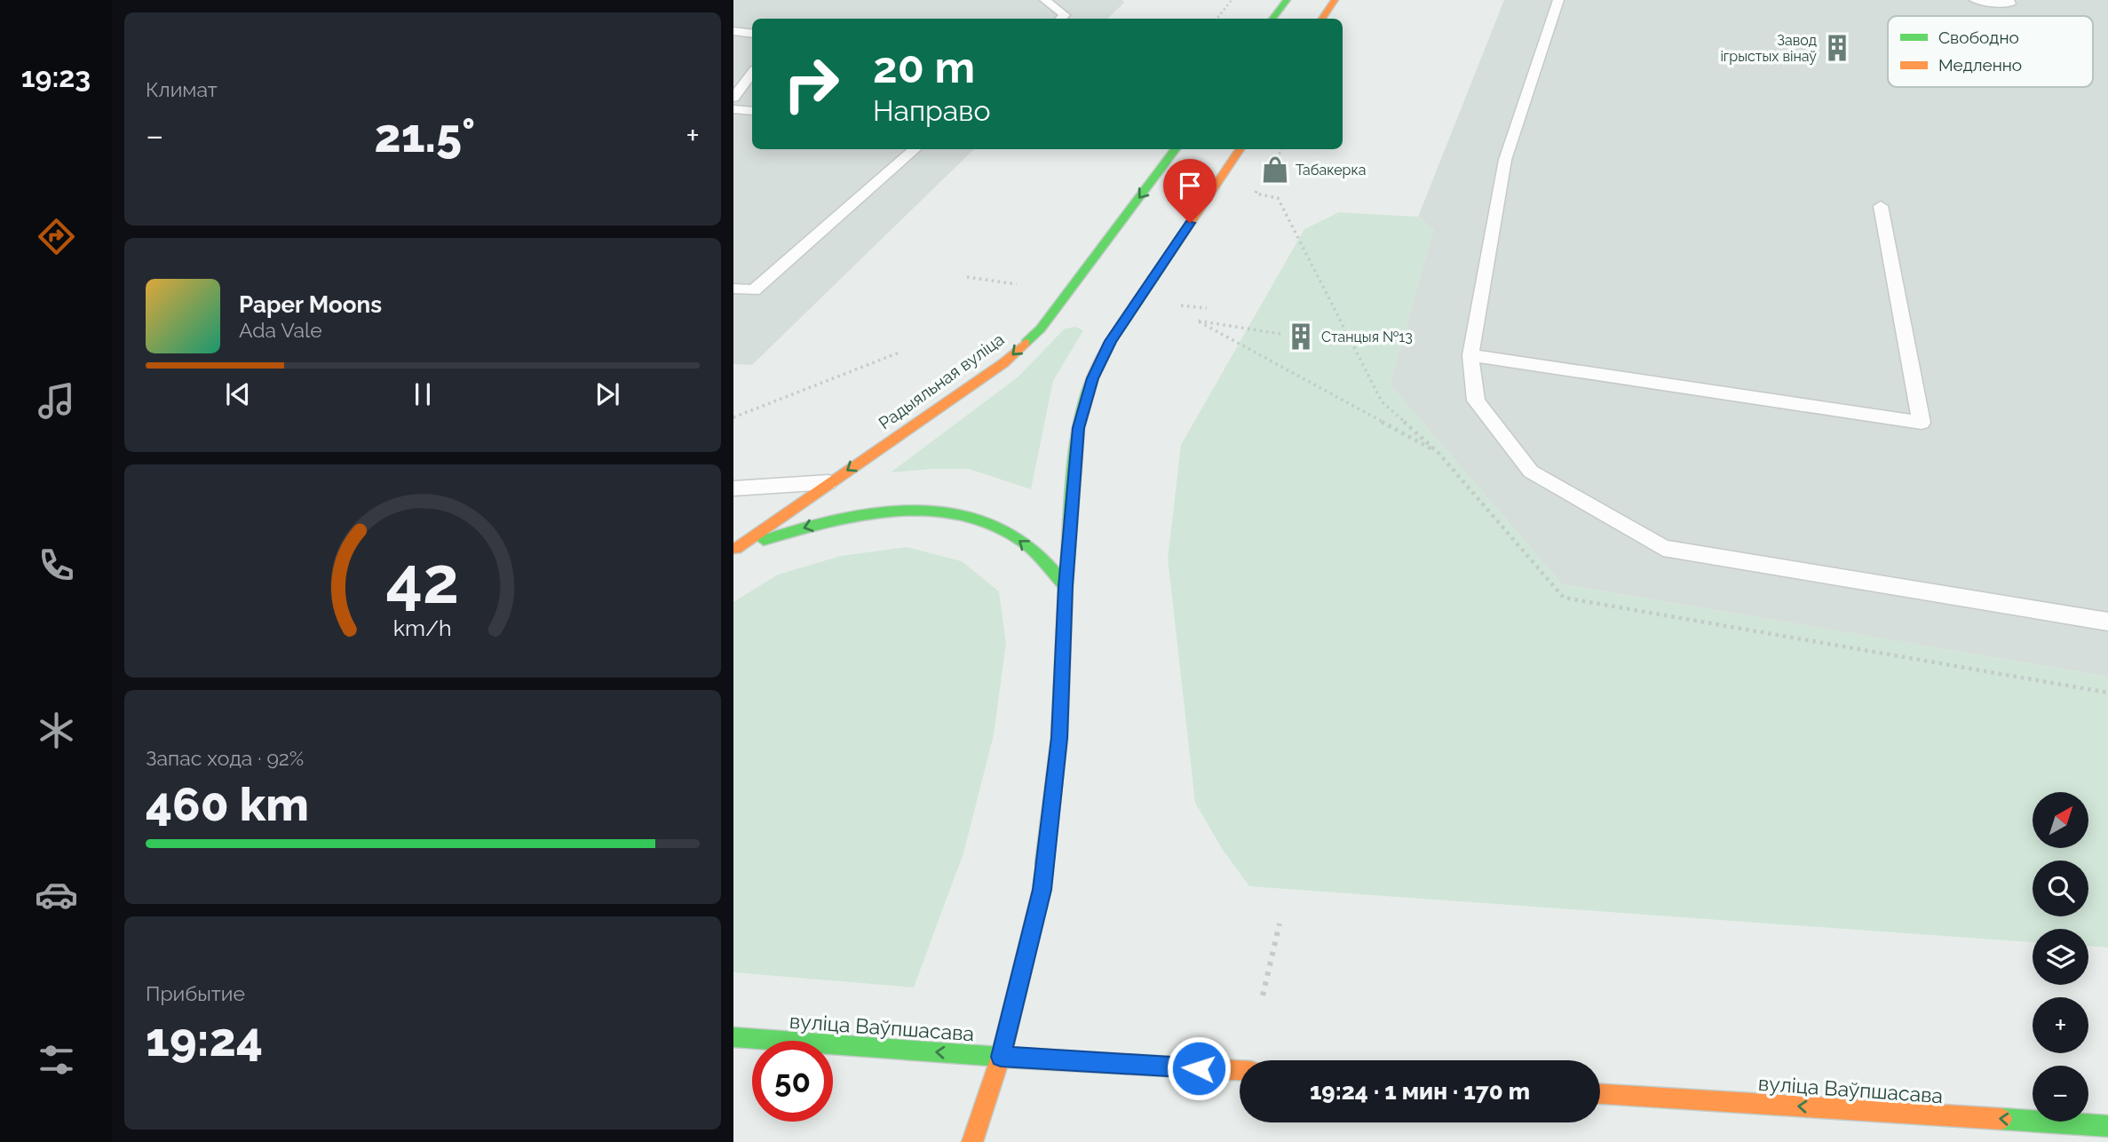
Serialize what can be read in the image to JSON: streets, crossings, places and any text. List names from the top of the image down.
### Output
{
  "streets": {
    "main road": ["Радыяльная вуліца", "вуліца Ваўпшасава"]
  },
  "one_way": ["Радыяльная вуліца", "вуліца Ваўпшасава"],
  "places": {
    "building": ["Завод ігрыстых вінаў", "Станцыя №13"],
    "shop": ["Табакерка"]
  },
  "legend": ["Свободно", "Медленно"],
  "north": "top right",
  "page": {
    "tabs": "19:23",
    "tile": [
      "Климат",
      ["Запас хода · 92%", "460 km"],
      ["Прибытие", "19:24"]
    ],
    "turn": ["20 m", "Направо"],
    "heat": ["−", "21.5°", "+"],
    "song": ["Paper Moons", "Ada Vale"],
    "map_buttons": ["+", "−"],
    "limit": "50",
    "trip": "19:24 · 1 мин · 170 m",
    "gauge": ["42", "km/h"]
  }
}
